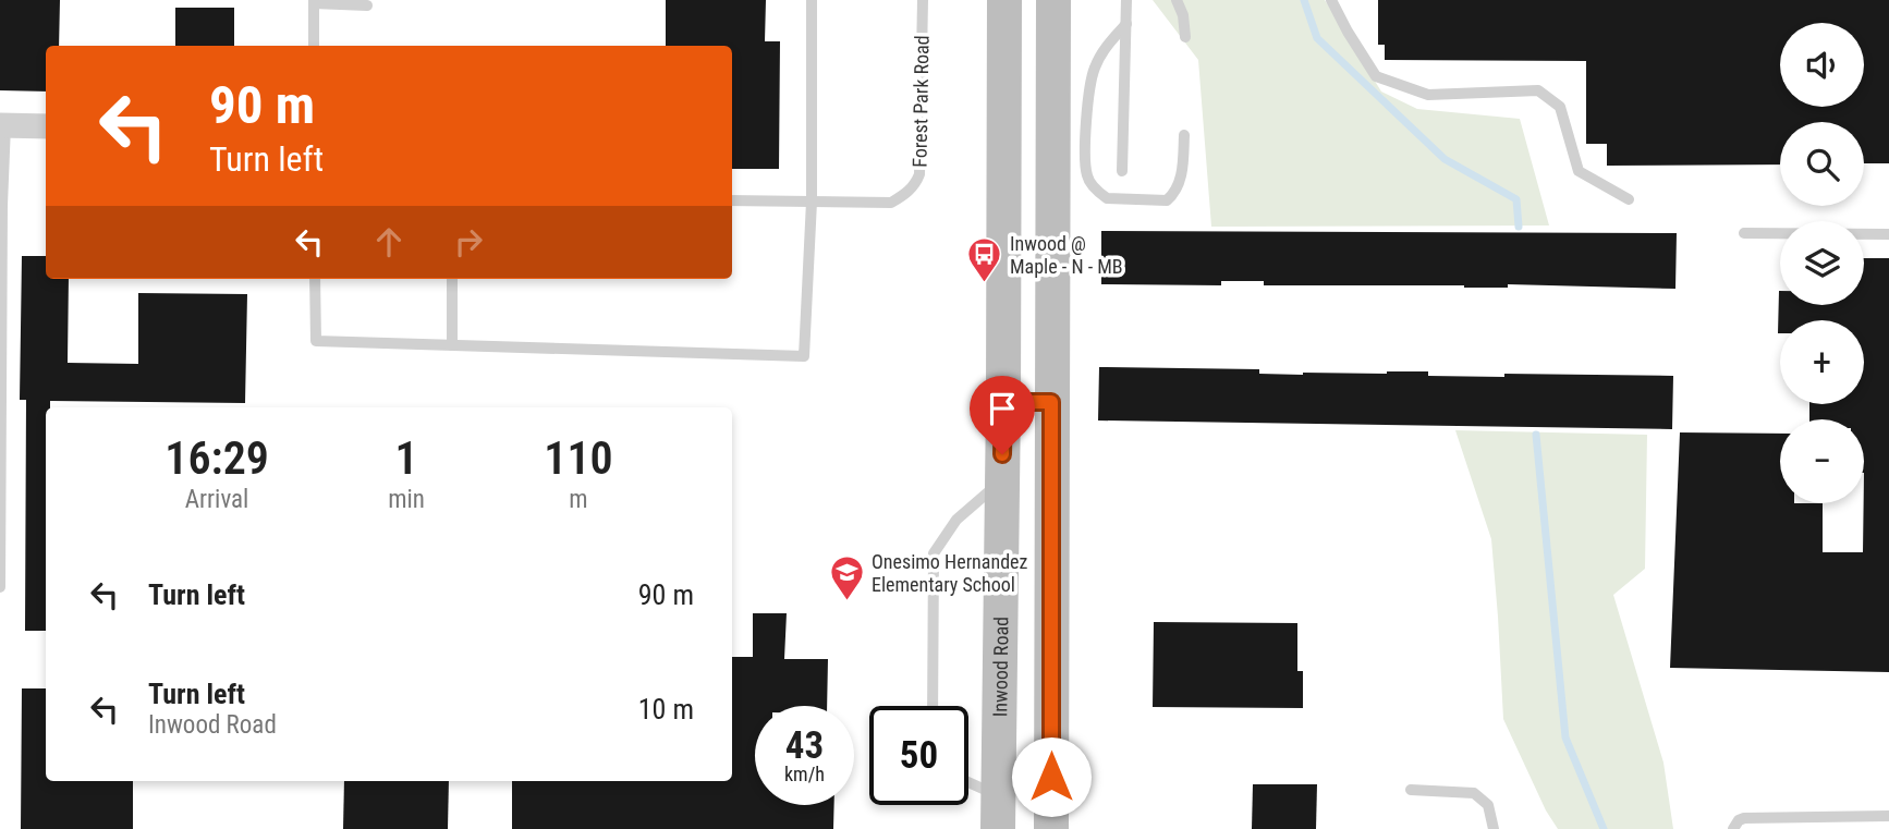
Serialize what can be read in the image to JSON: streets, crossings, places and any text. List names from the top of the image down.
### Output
{
  "streets": {
    "main road": ["Inwood Road"],
    "lane": ["Forest Park Road"]
  },
  "places": {
    "bus stop": ["Inwood @ Maple - N - MB"],
    "school or university": ["Onesimo Hernandez Elementary School"]
  },
  "page": {
    "map_buttons": ["+", "−"],
    "turn": ["90 m", "Turn left"],
    "eta": [
      "16:29",
      "Arrival",
      "1",
      "min",
      "110",
      "m"
    ],
    "list": [
      {
        "name": "Turn left",
        "value": "90 m"
      },
      {
        "name": "Turn left",
        "note": "Inwood Road",
        "value": "10 m"
      }
    ],
    "speed": "43 km/h",
    "limit": "50"
  }
}
